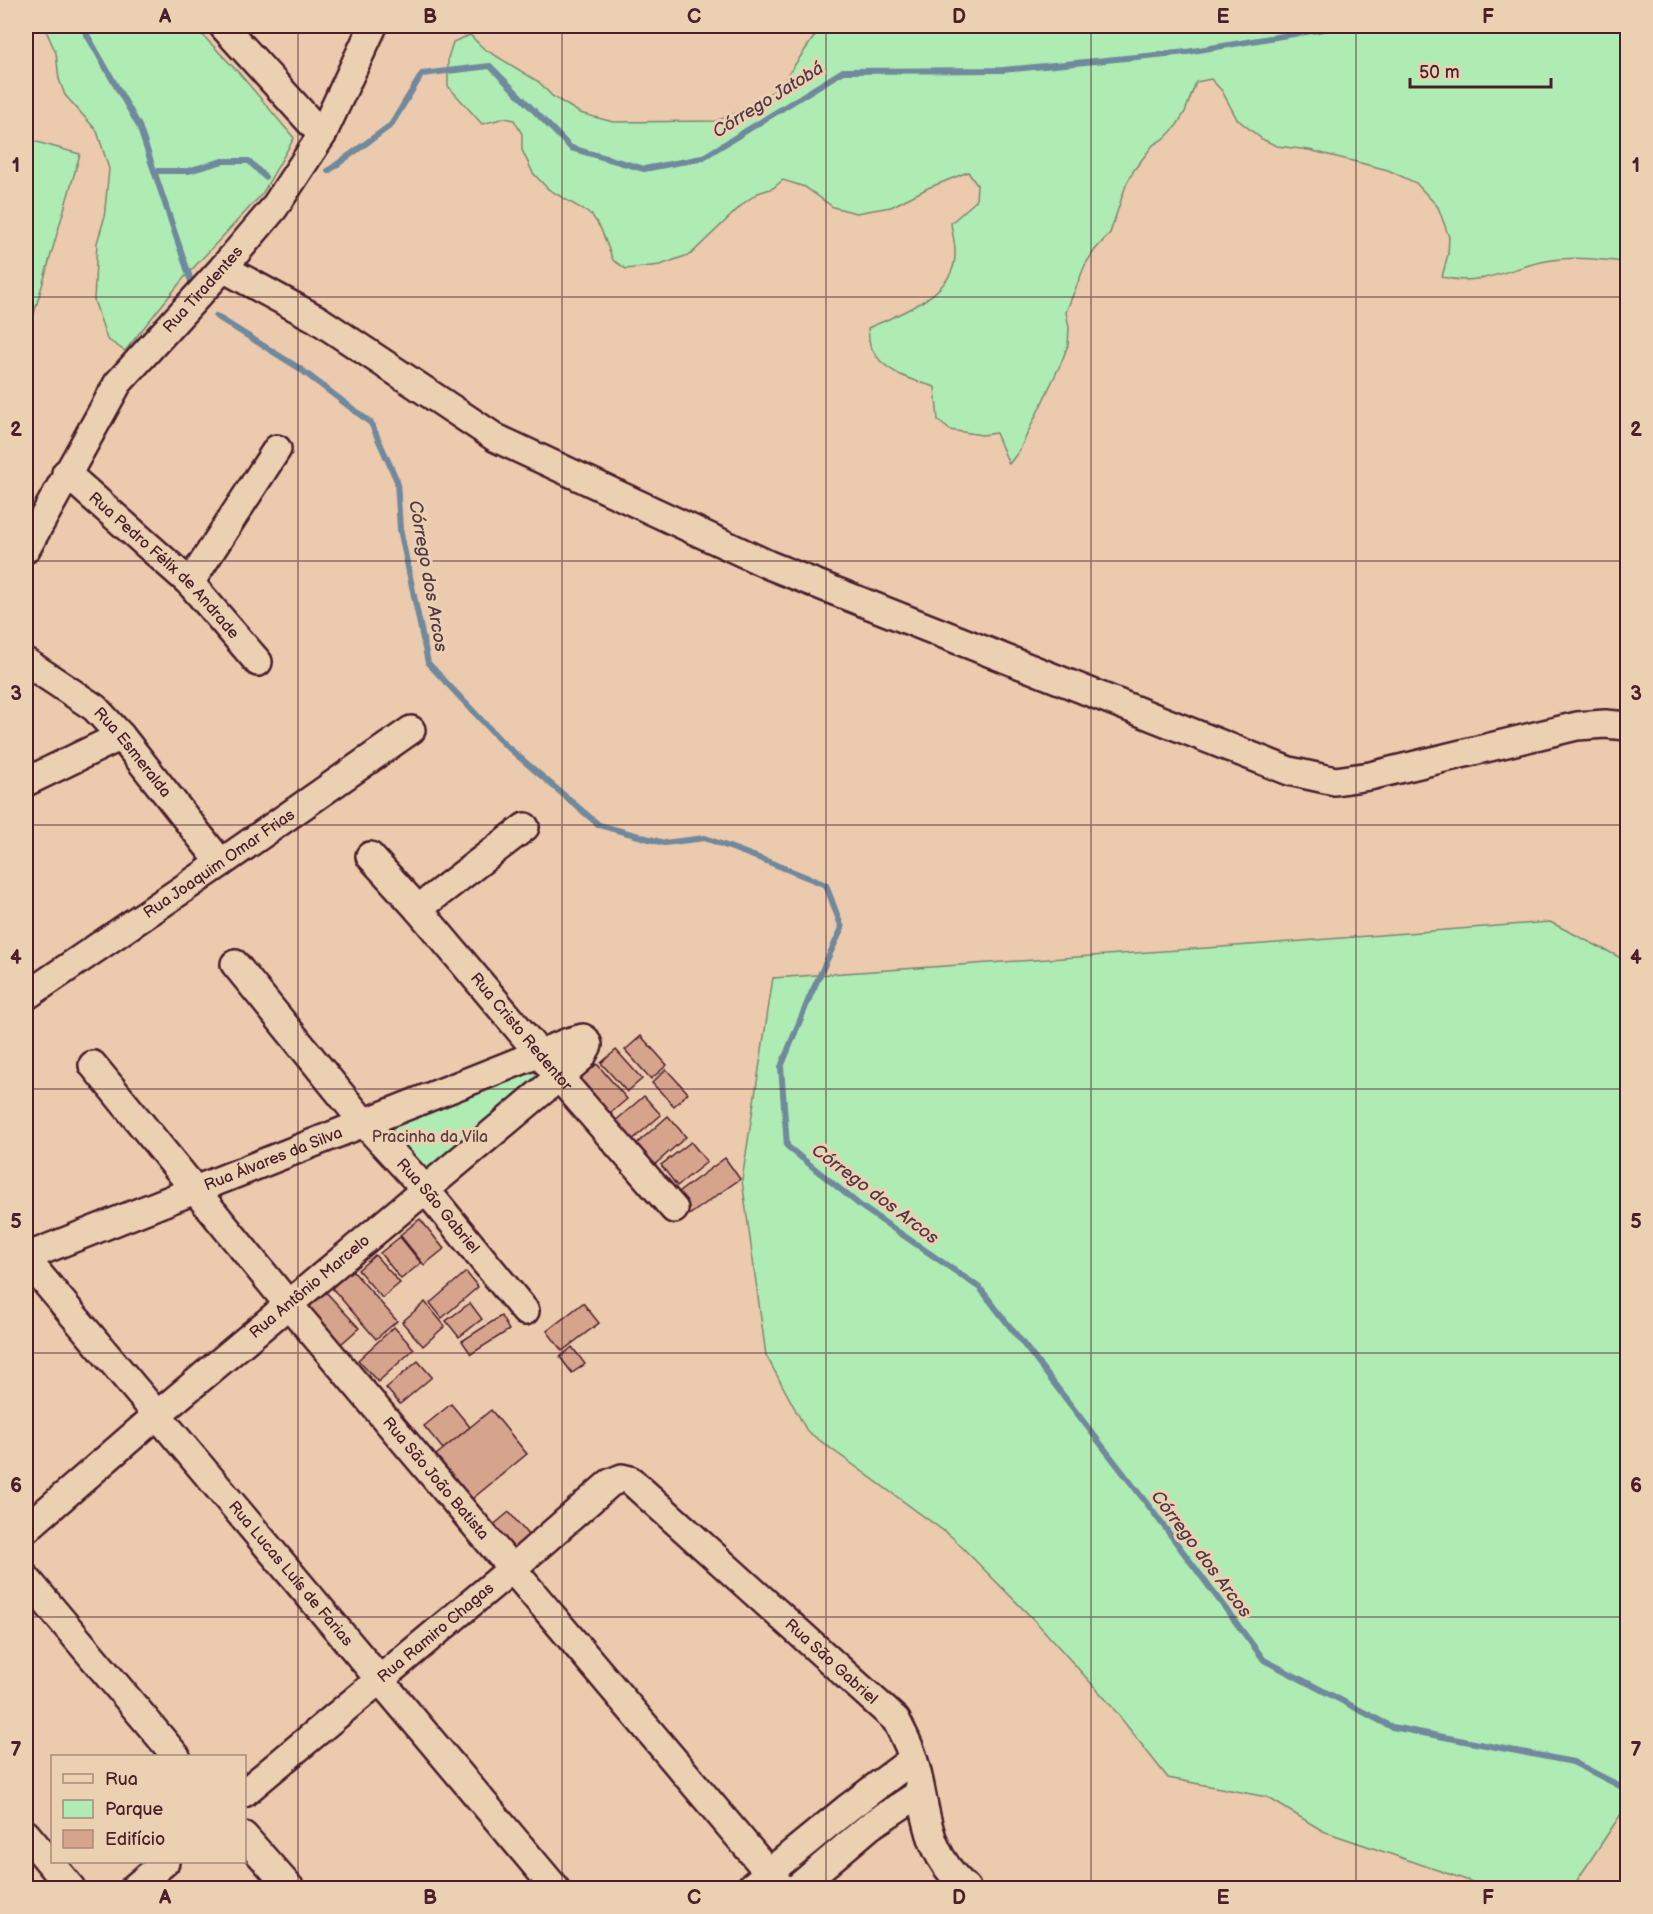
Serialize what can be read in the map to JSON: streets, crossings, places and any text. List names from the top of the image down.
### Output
{
  "streets": {
    "street": [
      "Rua Tiradentes",
      "Rua Pedro Félix de Andrade",
      "Rua Esmeralda",
      "Rua Joaquim Omar Frias",
      "Rua Cristo Redentor",
      "Rua Álvares da Silva",
      "Rua São Gabriel",
      "Rua Antônio Marcelo",
      "Rua São João Batista",
      "Rua Lucas Luís de Farias",
      "Rua Ramiro Chagas"
    ]
  },
  "crossings": [
    ["Rua Tiradentes", "Rua Pedro Félix de Andrade"],
    ["Rua Esmeralda", "Rua Joaquim Omar Frias"],
    ["Rua Cristo Redentor", "Rua Álvares da Silva"],
    ["Rua Cristo Redentor", "Rua Antônio Marcelo"],
    ["Rua Álvares da Silva", "Rua São Gabriel"],
    ["Rua Álvares da Silva", "Rua Antônio Marcelo"],
    ["Rua Álvares da Silva", "Rua São João Batista"],
    ["Rua Álvares da Silva", "Rua Lucas Luís de Farias"],
    ["Rua São Gabriel", "Rua Antônio Marcelo"],
    ["Rua São Gabriel", "Rua Ramiro Chagas"],
    ["Rua Antônio Marcelo", "Rua São João Batista"],
    ["Rua Antônio Marcelo", "Rua Lucas Luís de Farias"],
    ["Rua São João Batista", "Rua Ramiro Chagas"],
    ["Rua Lucas Luís de Farias", "Rua Ramiro Chagas"]
  ],
  "water": ["Córrego Jatobá", "Córrego dos Arcos"],
  "parks": ["Pracinha da Vila"],
  "legend": ["Rua", "Parque", "Edifício"],
  "scale_bar": "50 m",
  "grid": {
    "columns": [
      "A",
      "B",
      "C",
      "D",
      "E",
      "F"
    ],
    "rows": [
      "1",
      "2",
      "3",
      "4",
      "5",
      "6",
      "7"
    ]
  }
}
